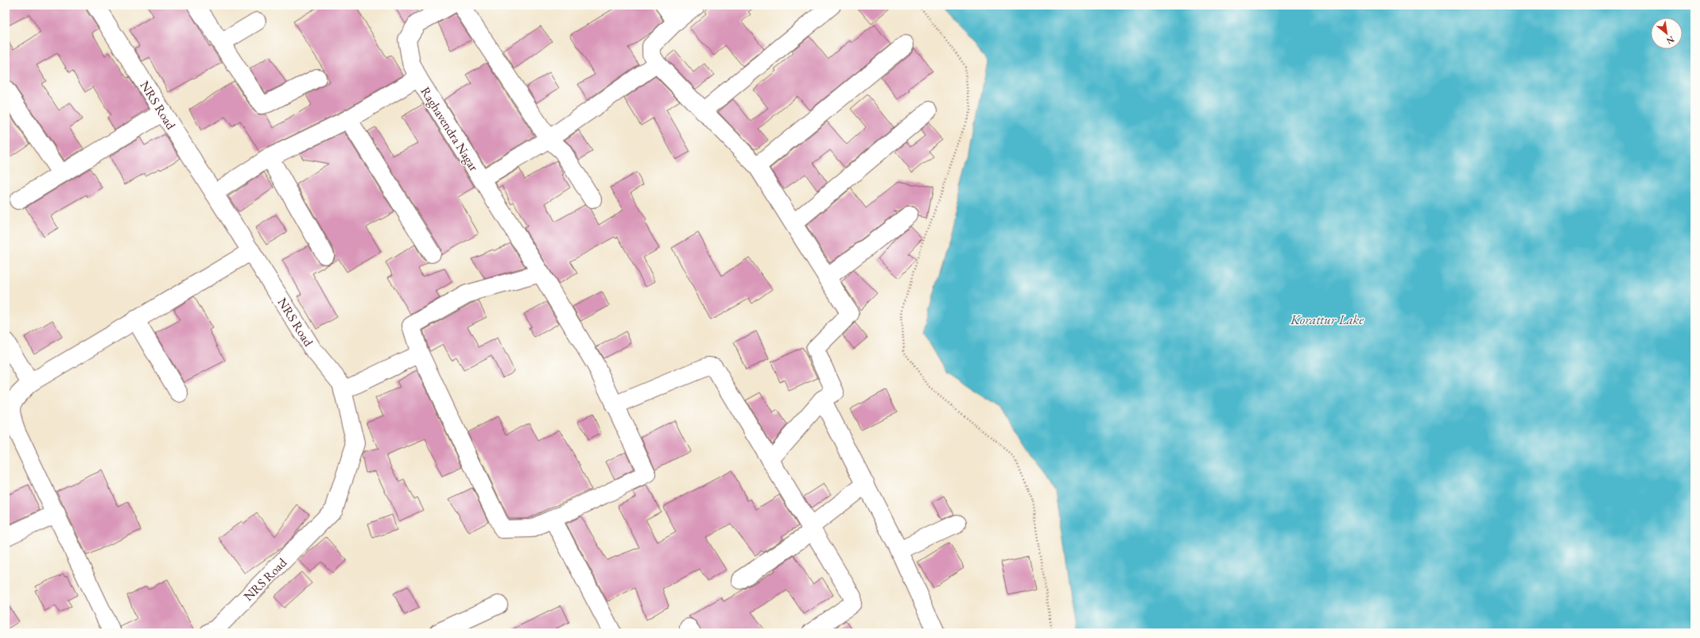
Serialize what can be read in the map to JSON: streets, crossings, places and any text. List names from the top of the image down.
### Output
{
  "streets": {
    "street": ["NRS Road", "Raghavendra Nagar"]
  },
  "water": ["Korattur Lake"],
  "north": "bottom right"
}
